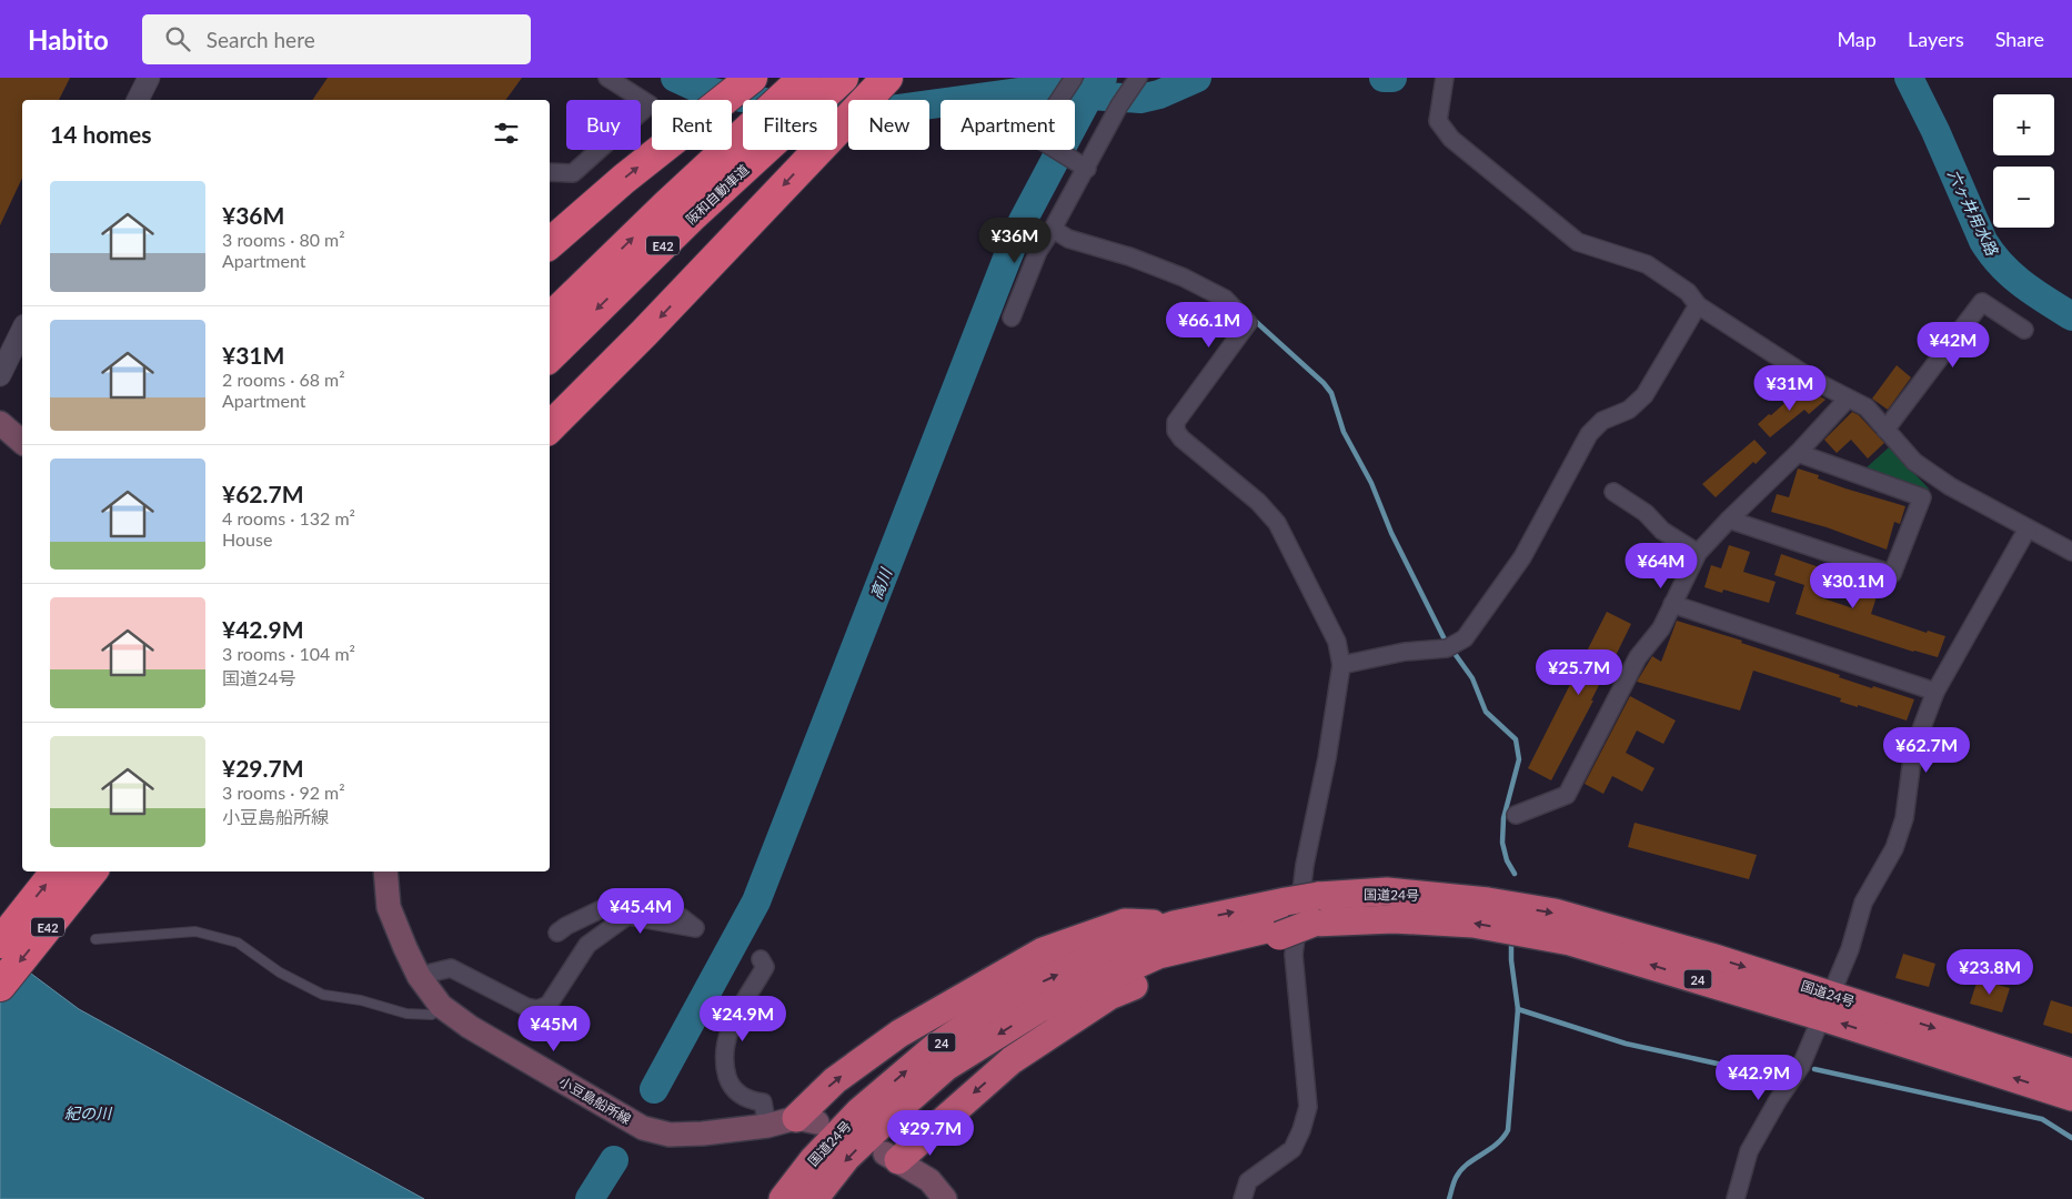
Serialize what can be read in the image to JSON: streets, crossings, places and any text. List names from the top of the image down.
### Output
{
  "streets": {
    "highway": [
      "阪和自動車道",
      "E42",
      "国道24号",
      "24"
    ],
    "main road": ["小豆島船所線"]
  },
  "crossings": [
    ["国道24号", "24"],
    ["24", "小豆島船所線"]
  ],
  "water": ["六ヶ井用水路", "高川", "紀の川"],
  "page": {
    "header": "Habito",
    "search": "Search here",
    "nav": ["Map", "Layers", "Share"],
    "map_buttons": ["+", "−"],
    "chip": [
      "Buy",
      "Rent",
      "Filters",
      "New",
      "Apartment"
    ],
    "heading": "14 homes",
    "list": [
      {
        "name": "¥36M",
        "note": "3 rooms · 80 m² · Apartment"
      },
      {
        "name": "¥31M",
        "note": "2 rooms · 68 m² · Apartment"
      },
      {
        "name": "¥62.7M",
        "note": "4 rooms · 132 m² · House"
      },
      {
        "name": "¥42.9M",
        "note": "3 rooms · 104 m² · 国道24号"
      },
      {
        "name": "¥29.7M",
        "note": "3 rooms · 92 m² · 小豆島船所線"
      }
    ],
    "price": [
      "¥36M",
      "¥66.1M",
      "¥42M",
      "¥31M",
      "¥64M",
      "¥30.1M",
      "¥25.7M",
      "¥62.7M",
      "¥45.4M",
      "¥23.8M",
      "¥24.9M",
      "¥45M",
      "¥42.9M",
      "¥29.7M"
    ]
  }
}
